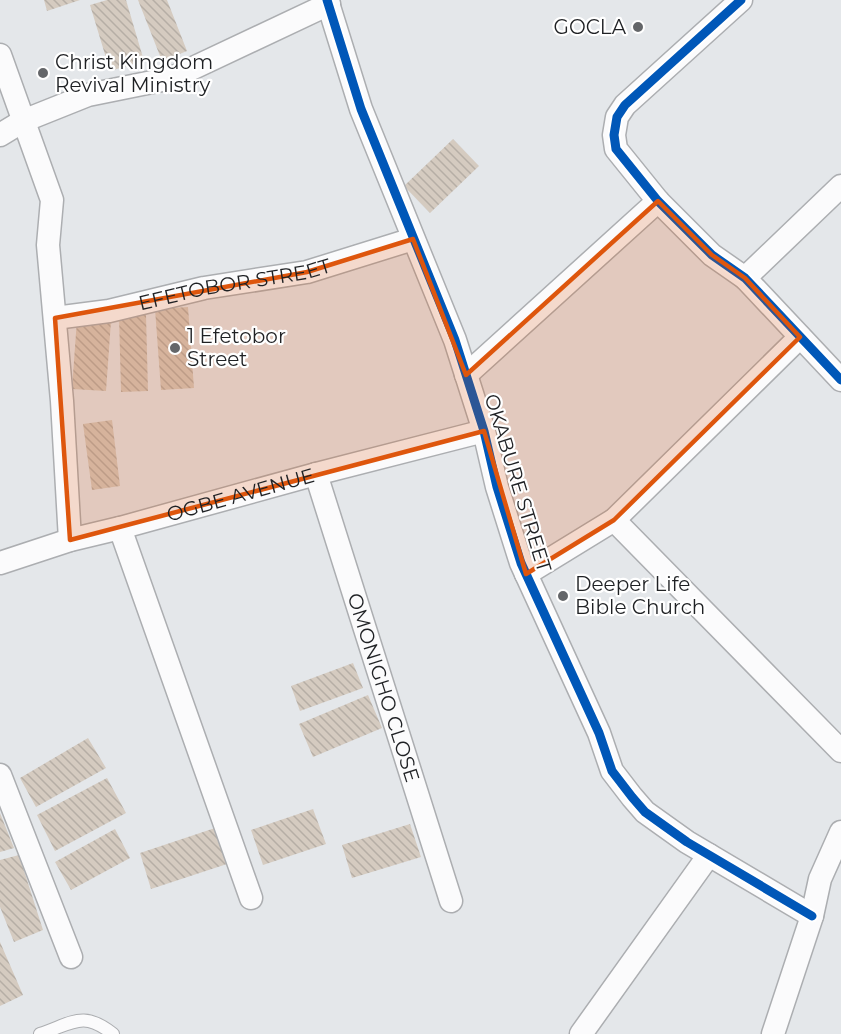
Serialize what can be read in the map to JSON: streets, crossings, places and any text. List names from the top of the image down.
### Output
{
  "streets": {
    "street": [
      "EFETOBOR STREET",
      "OKABURE STREET",
      "OGBE AVENUE",
      "OMONIGHO CLOSE"
    ]
  },
  "crossings": [
    ["EFETOBOR STREET", "OKABURE STREET"],
    ["OKABURE STREET", "OGBE AVENUE"],
    ["OGBE AVENUE", "OMONIGHO CLOSE"]
  ],
  "places": [
    "GOCLA",
    "Christ Kingdom Revival Ministry",
    "1 Efetobor Street",
    "Deeper Life Bible Church"
  ]
}
